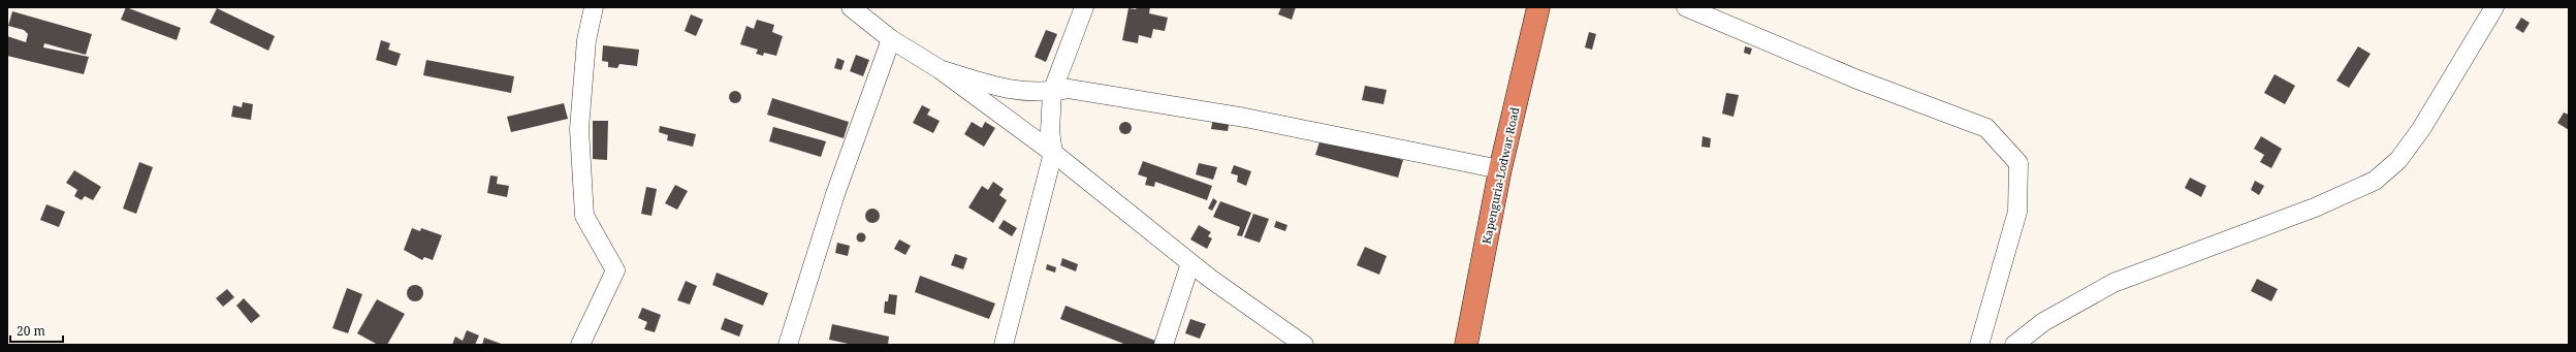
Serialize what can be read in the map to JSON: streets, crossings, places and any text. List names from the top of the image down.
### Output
{
  "streets": {
    "highway": ["Kapenguria-Lodwar Road"]
  },
  "scale_bar": "20 m"
}
